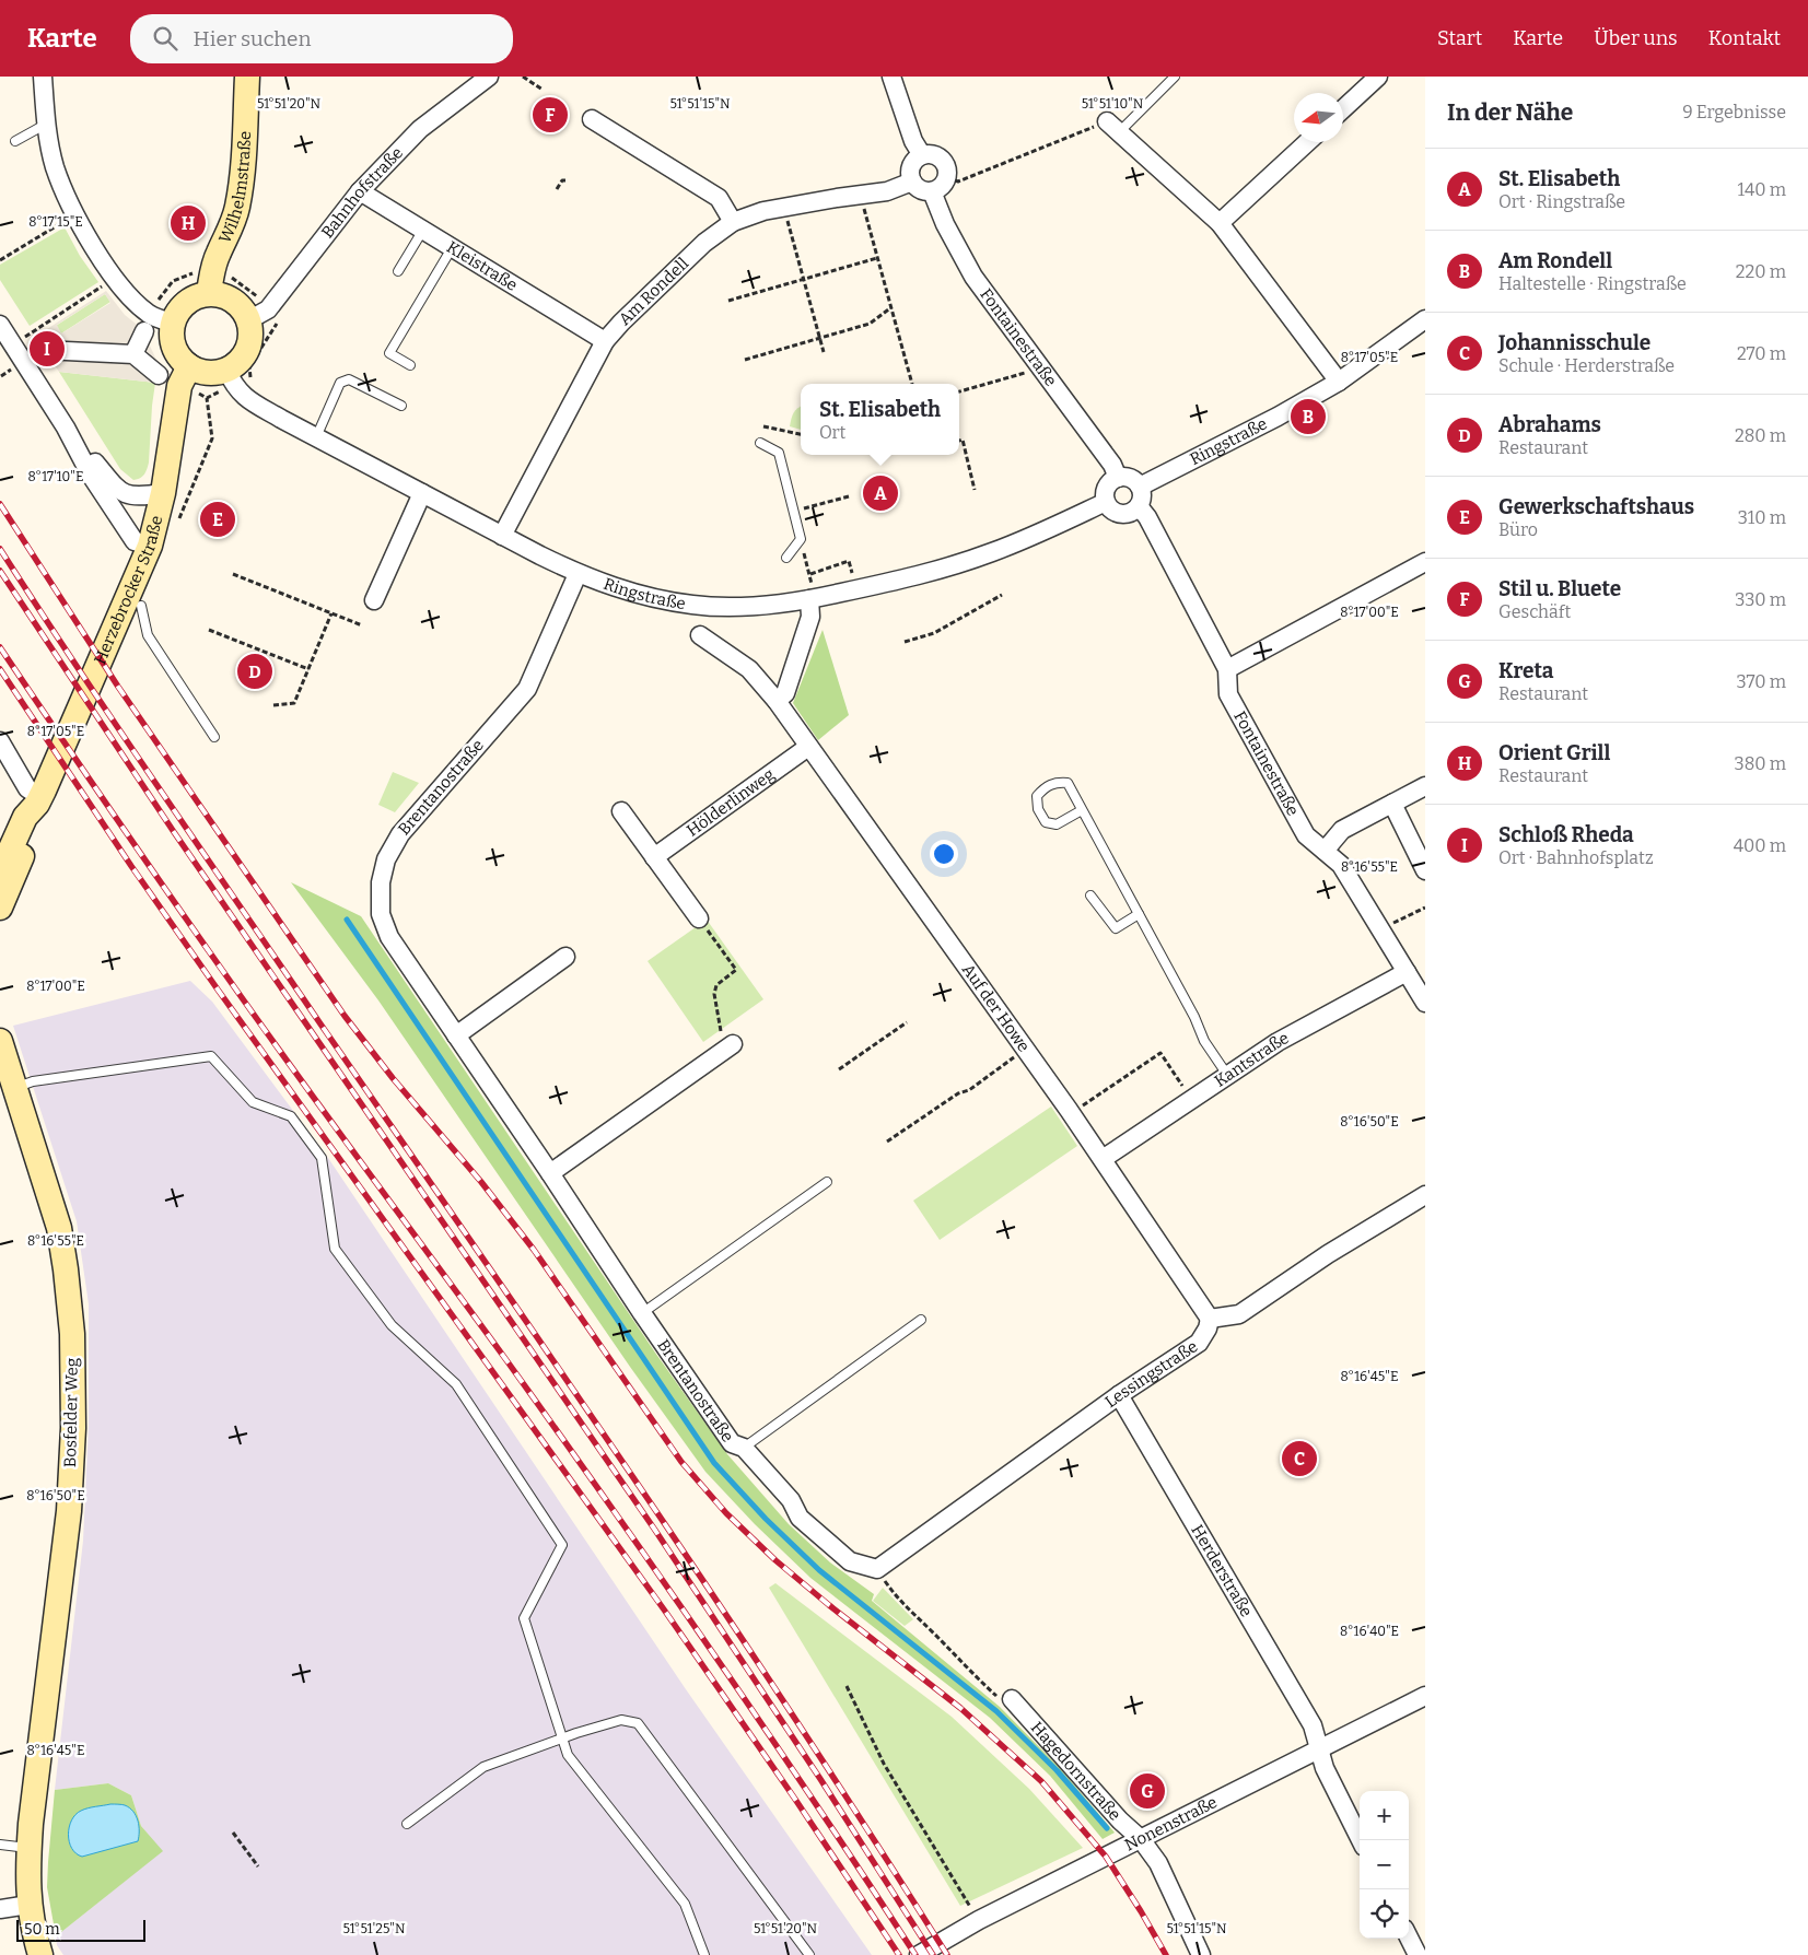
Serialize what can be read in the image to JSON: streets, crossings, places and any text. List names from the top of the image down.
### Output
{
  "streets": {
    "main road": ["Wilhelmstraße", "Herzebrocker Straße", "Bosfelder Weg"],
    "street": [
      "Bahnhofstraße",
      "Kleistraße",
      "Am Rondell",
      "Fontainestraße",
      "Ringstraße",
      "Brentanostraße",
      "Hölderlinweg",
      "Auf der Howe",
      "Kantstraße",
      "Lessingstraße",
      "Herderstraße",
      "Hagedornstraße",
      "Nonenstraße"
    ]
  },
  "crossings": [
    ["Wilhelmstraße", "Bahnhofstraße"],
    ["Wilhelmstraße", "Ringstraße"],
    ["Wilhelmstraße", "Herzebrocker Straße"],
    ["Bahnhofstraße", "Kleistraße"],
    ["Bahnhofstraße", "Ringstraße"],
    ["Bahnhofstraße", "Herzebrocker Straße"],
    ["Kleistraße", "Am Rondell"],
    ["Am Rondell", "Fontainestraße"],
    ["Am Rondell", "Ringstraße"],
    ["Fontainestraße", "Ringstraße"],
    ["Fontainestraße", "Kantstraße"],
    ["Ringstraße", "Herzebrocker Straße"],
    ["Ringstraße", "Brentanostraße"],
    ["Brentanostraße", "Lessingstraße"],
    ["Hölderlinweg", "Auf der Howe"],
    ["Auf der Howe", "Kantstraße"],
    ["Auf der Howe", "Lessingstraße"],
    ["Lessingstraße", "Herderstraße"],
    ["Herderstraße", "Nonenstraße"],
    ["Hagedornstraße", "Nonenstraße"]
  ],
  "scale_bar": "50 m",
  "north": "left",
  "page": {
    "header": "Karte",
    "search": "Hier suchen",
    "nav": [
      "Start",
      "Karte",
      "Über uns",
      "Kontakt"
    ],
    "heading": ["In der Nähe", "9 Ergebnisse"],
    "pins": [
      "F",
      "H",
      "I",
      "B",
      "A",
      "E",
      "D",
      "C",
      "G"
    ],
    "list": [
      {
        "mark": "A",
        "name": "St. Elisabeth",
        "note": "Ort · Ringstraße",
        "value": "140 m"
      },
      {
        "mark": "B",
        "name": "Am Rondell",
        "note": "Haltestelle · Ringstraße",
        "value": "220 m"
      },
      {
        "mark": "C",
        "name": "Johannisschule",
        "note": "Schule · Herderstraße",
        "value": "270 m"
      },
      {
        "mark": "D",
        "name": "Abrahams",
        "note": "Restaurant",
        "value": "280 m"
      },
      {
        "mark": "E",
        "name": "Gewerkschaftshaus",
        "note": "Büro",
        "value": "310 m"
      },
      {
        "mark": "F",
        "name": "Stil u. Bluete",
        "note": "Geschäft",
        "value": "330 m"
      },
      {
        "mark": "G",
        "name": "Kreta",
        "note": "Restaurant",
        "value": "370 m"
      },
      {
        "mark": "H",
        "name": "Orient Grill",
        "note": "Restaurant",
        "value": "380 m"
      },
      {
        "mark": "I",
        "name": "Schloß Rheda",
        "note": "Ort · Bahnhofsplatz",
        "value": "400 m"
      }
    ],
    "popup": ["St. Elisabeth", "Ort"],
    "map_buttons": ["+", "−"],
    "scale": "50 m"
  },
  "coordinates": [
    "51°51'20\"N",
    "51°51'15\"N",
    "51°51'10\"N",
    "8°17'15\"E",
    "8°17'05\"E",
    "8°17'10\"E",
    "8°17'00\"E",
    "8°16'55\"E",
    "8°16'50\"E",
    "8°16'45\"E",
    "8°16'40\"E",
    "51°51'25\"N"
  ]
}
